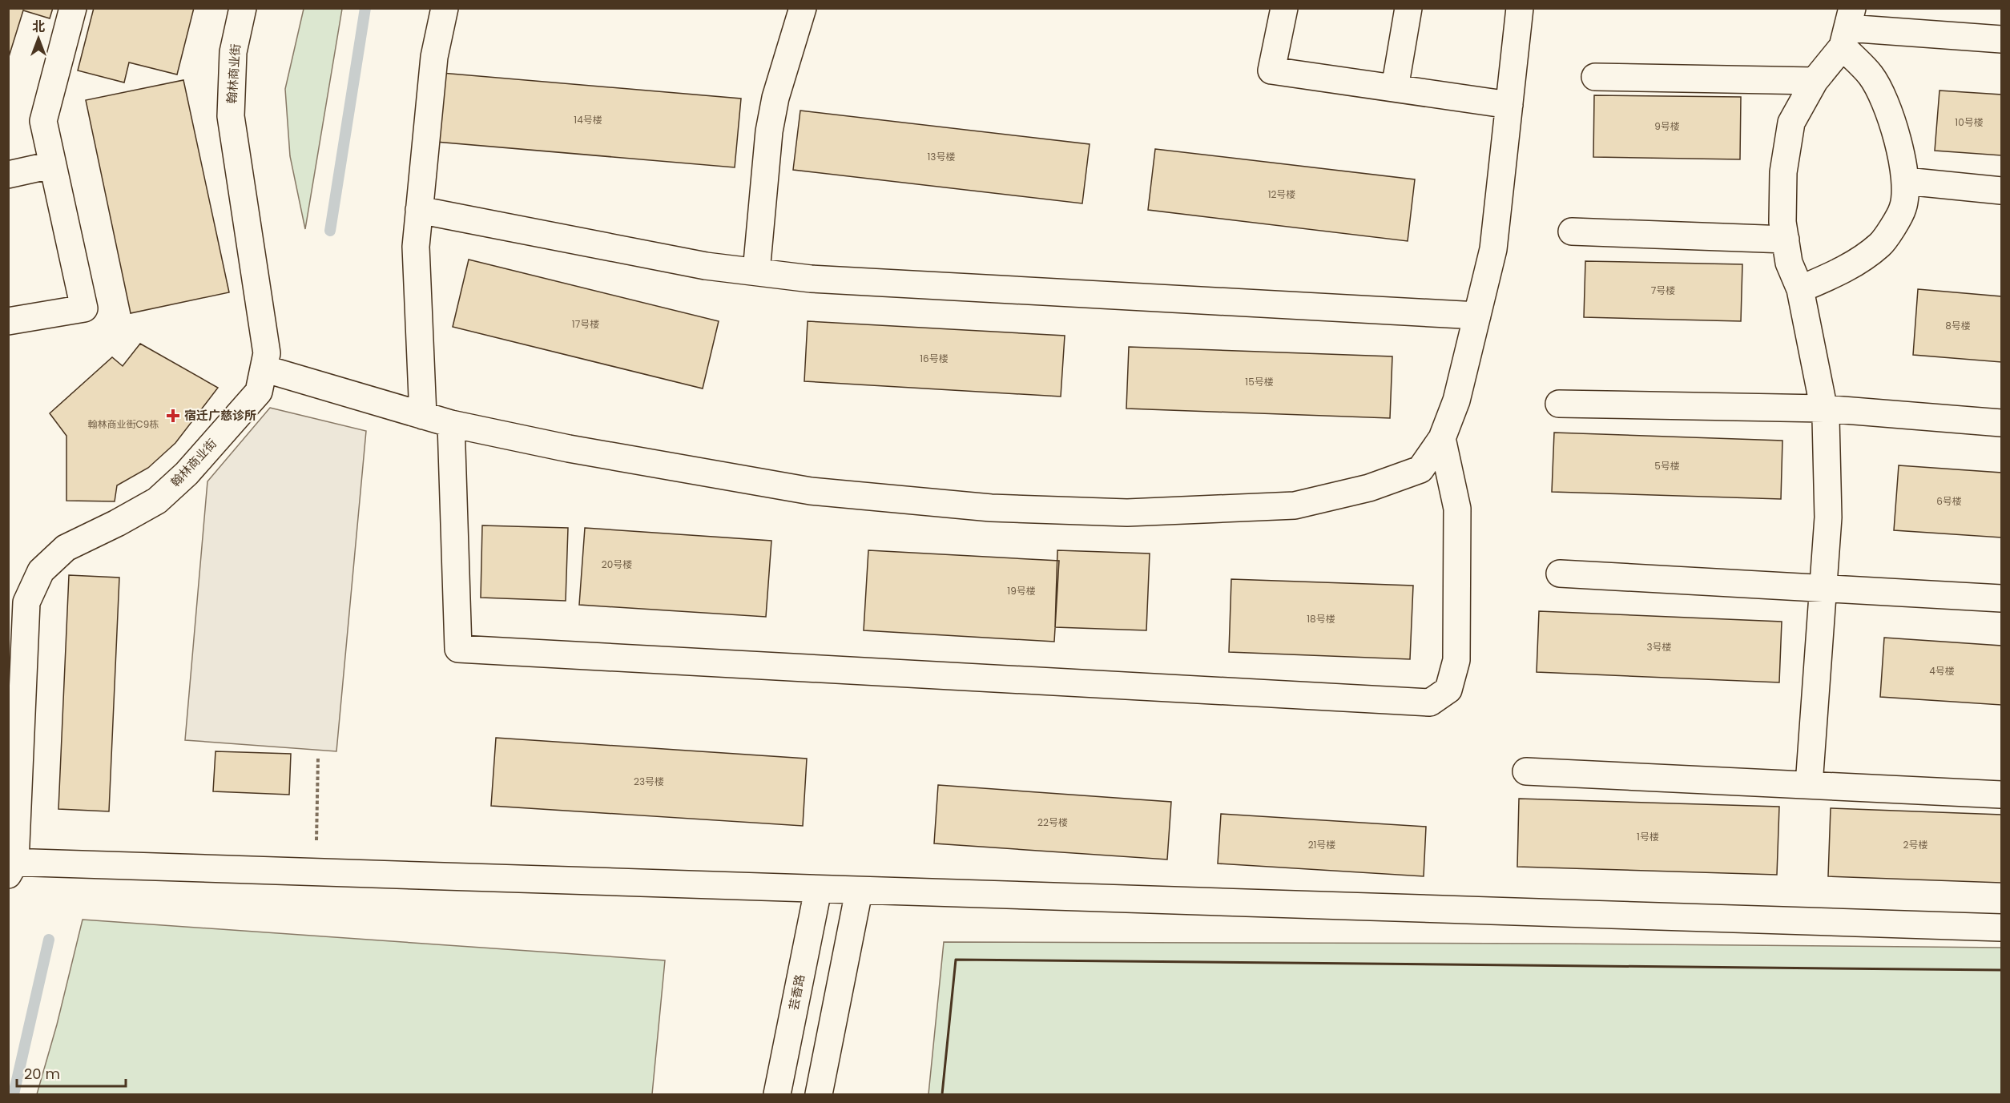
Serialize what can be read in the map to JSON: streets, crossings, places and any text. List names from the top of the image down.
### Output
{
  "streets": {
    "street": ["翰林商业街", "芸香路"]
  },
  "places": {
    "health": ["宿迁广慈诊所"]
  },
  "house_numbers": [
    "14号楼",
    "10号楼",
    "9号楼",
    "13号楼",
    "12号楼",
    "7号楼",
    "17号楼",
    "8号楼",
    "16号楼",
    "15号楼",
    "翰林商业街C9栋",
    "5号楼",
    "6号楼",
    "20号楼",
    "19号楼",
    "18号楼",
    "3号楼",
    "4号楼",
    "23号楼",
    "22号楼",
    "1号楼",
    "21号楼",
    "2号楼"
  ],
  "scale_bar": "20 m",
  "north": "top"
}
